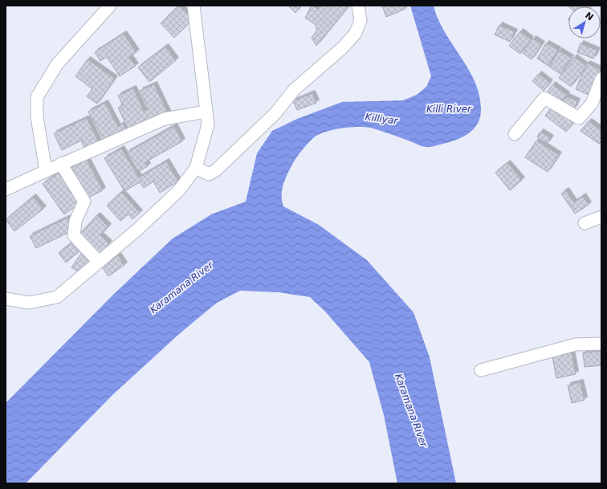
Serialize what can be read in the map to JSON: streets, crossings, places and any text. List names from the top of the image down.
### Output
{
  "water": ["Killi River", "Killiyar", "Karamana River"],
  "north": "top right"
}
